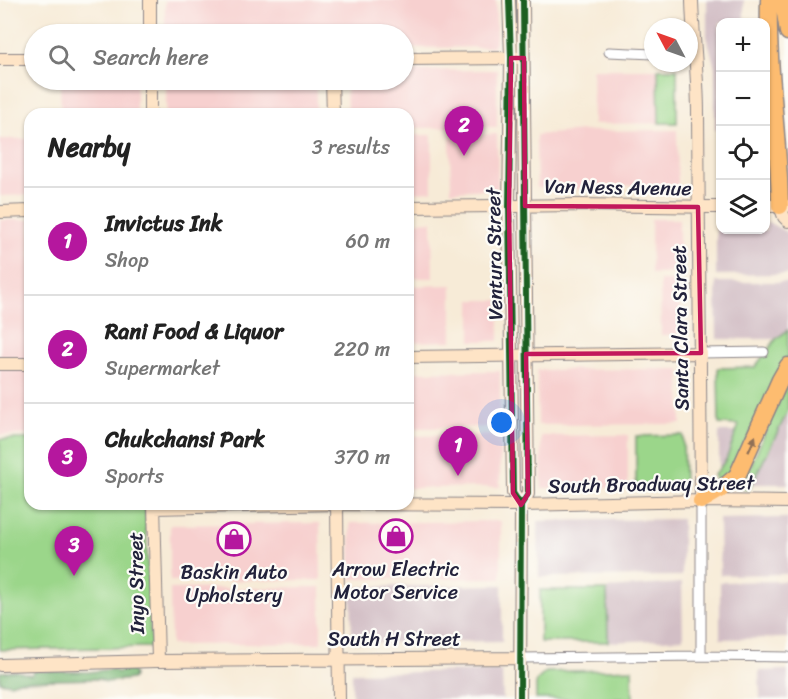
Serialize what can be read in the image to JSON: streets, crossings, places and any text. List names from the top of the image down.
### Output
{
  "streets": {
    "street": [
      "Van Ness Avenue",
      "Ventura Street",
      "Santa Clara Street",
      "South Broadway Street",
      "Inyo Street",
      "South H Street"
    ]
  },
  "crossings": [
    ["Van Ness Avenue", "Ventura Street"],
    ["Van Ness Avenue", "Santa Clara Street"],
    ["Ventura Street", "South Broadway Street"],
    ["Ventura Street", "South H Street"],
    ["Santa Clara Street", "South Broadway Street"],
    ["Santa Clara Street", "South H Street"],
    ["Inyo Street", "South H Street"]
  ],
  "places": {
    "shop": ["Arrow Electric Motor Service", "Baskin Auto Upholstery"]
  },
  "north": "top left",
  "page": {
    "map_buttons": ["+", "−"],
    "search": "Search here",
    "pins": ["2", "1", "3"],
    "heading": ["Nearby", "3 results"],
    "list": [
      {
        "mark": "1",
        "name": "Invictus Ink",
        "note": "Shop",
        "value": "60 m"
      },
      {
        "mark": "2",
        "name": "Rani Food & Liquor",
        "note": "Supermarket",
        "value": "220 m"
      },
      {
        "mark": "3",
        "name": "Chukchansi Park",
        "note": "Sports",
        "value": "370 m"
      }
    ]
  }
}
